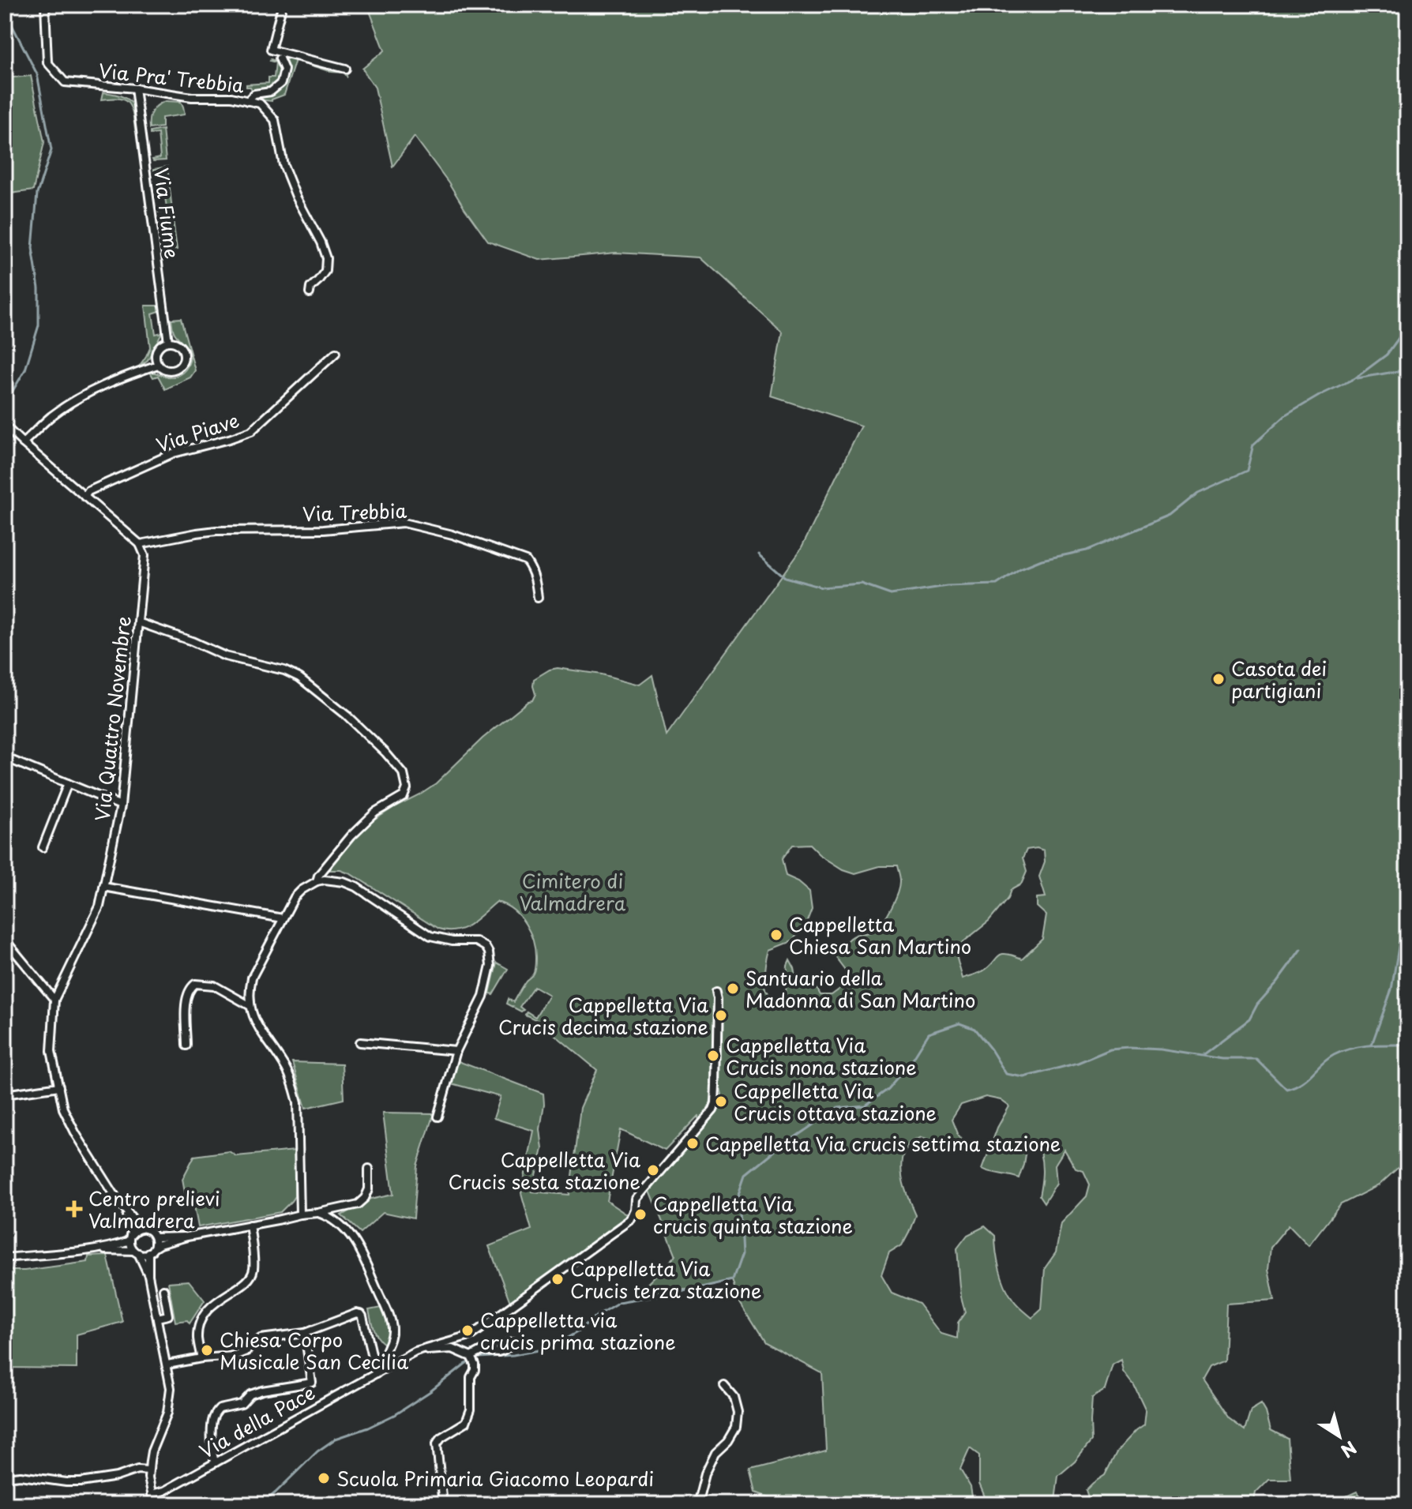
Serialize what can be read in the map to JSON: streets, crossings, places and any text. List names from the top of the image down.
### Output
{
  "streets": {
    "street": [
      "Via Pra' Trebbia",
      "Via Fiume",
      "Via Piave",
      "Via Trebbia",
      "Via Quattro Novembre",
      "Via della Pace"
    ]
  },
  "crossings": [
    ["Via Pra' Trebbia", "Via Fiume"],
    ["Via Trebbia", "Via Quattro Novembre"]
  ],
  "parks": ["Cimitero di Valmadrera"],
  "places": {
    "other": [
      "Casota dei partigiani",
      "Cappelletta Chiesa San Martino",
      "Santuario della Madonna di San Martino",
      "Cappelletta Via Crucis decima stazione",
      "Cappelletta Via Crucis nona stazione",
      "Cappelletta Via Crucis ottava stazione",
      "Cappelletta Via crucis settima stazione",
      "Cappelletta Via Crucis sesta stazione",
      "Cappelletta Via crucis quinta stazione",
      "Cappelletta Via Crucis terza stazione",
      "Cappelletta via crucis prima stazione",
      "Chiesa Corpo Musicale San Cecilia",
      "Scuola Primaria Giacomo Leopardi"
    ],
    "health": ["Centro prelievi Valmadrera"]
  },
  "north": "bottom right"
}
